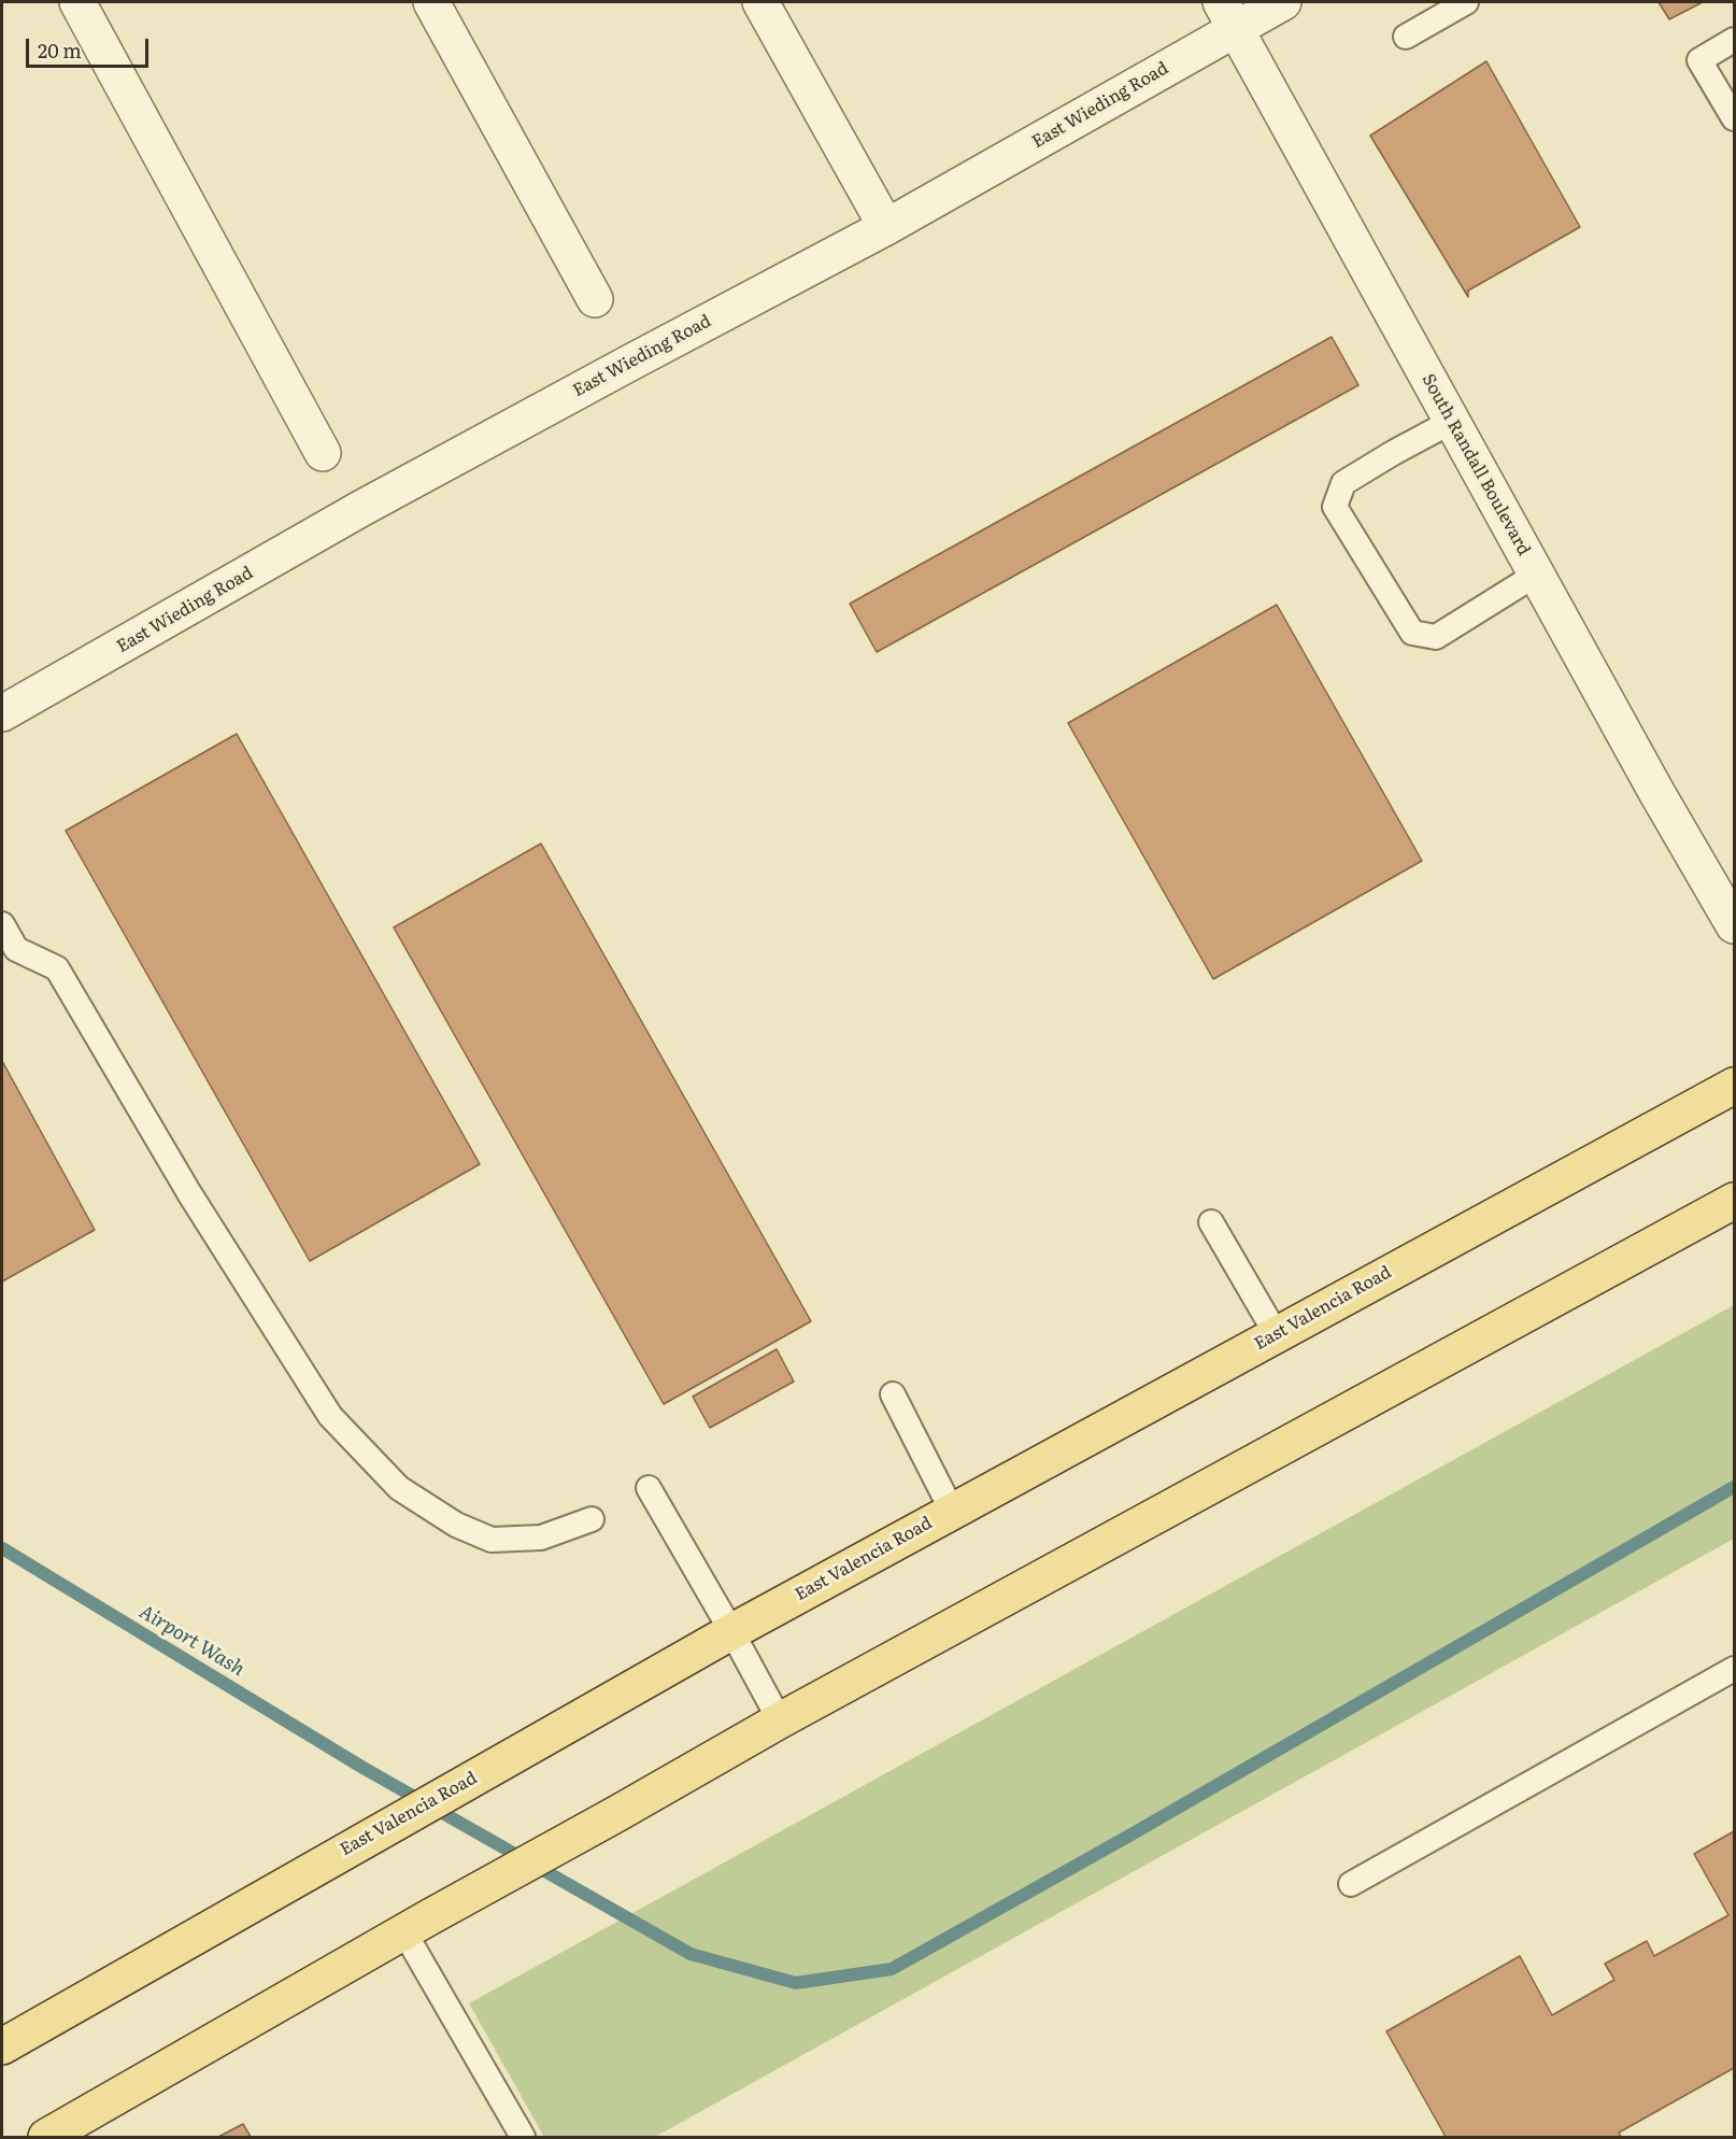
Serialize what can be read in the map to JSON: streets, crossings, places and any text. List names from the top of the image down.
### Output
{
  "streets": {
    "main road": ["East Valencia Road"],
    "street": ["East Wieding Road", "South Randall Boulevard"]
  },
  "crossings": [
    ["East Wieding Road", "South Randall Boulevard"]
  ],
  "water": ["Airport Wash"],
  "scale_bar": "20 m"
}
